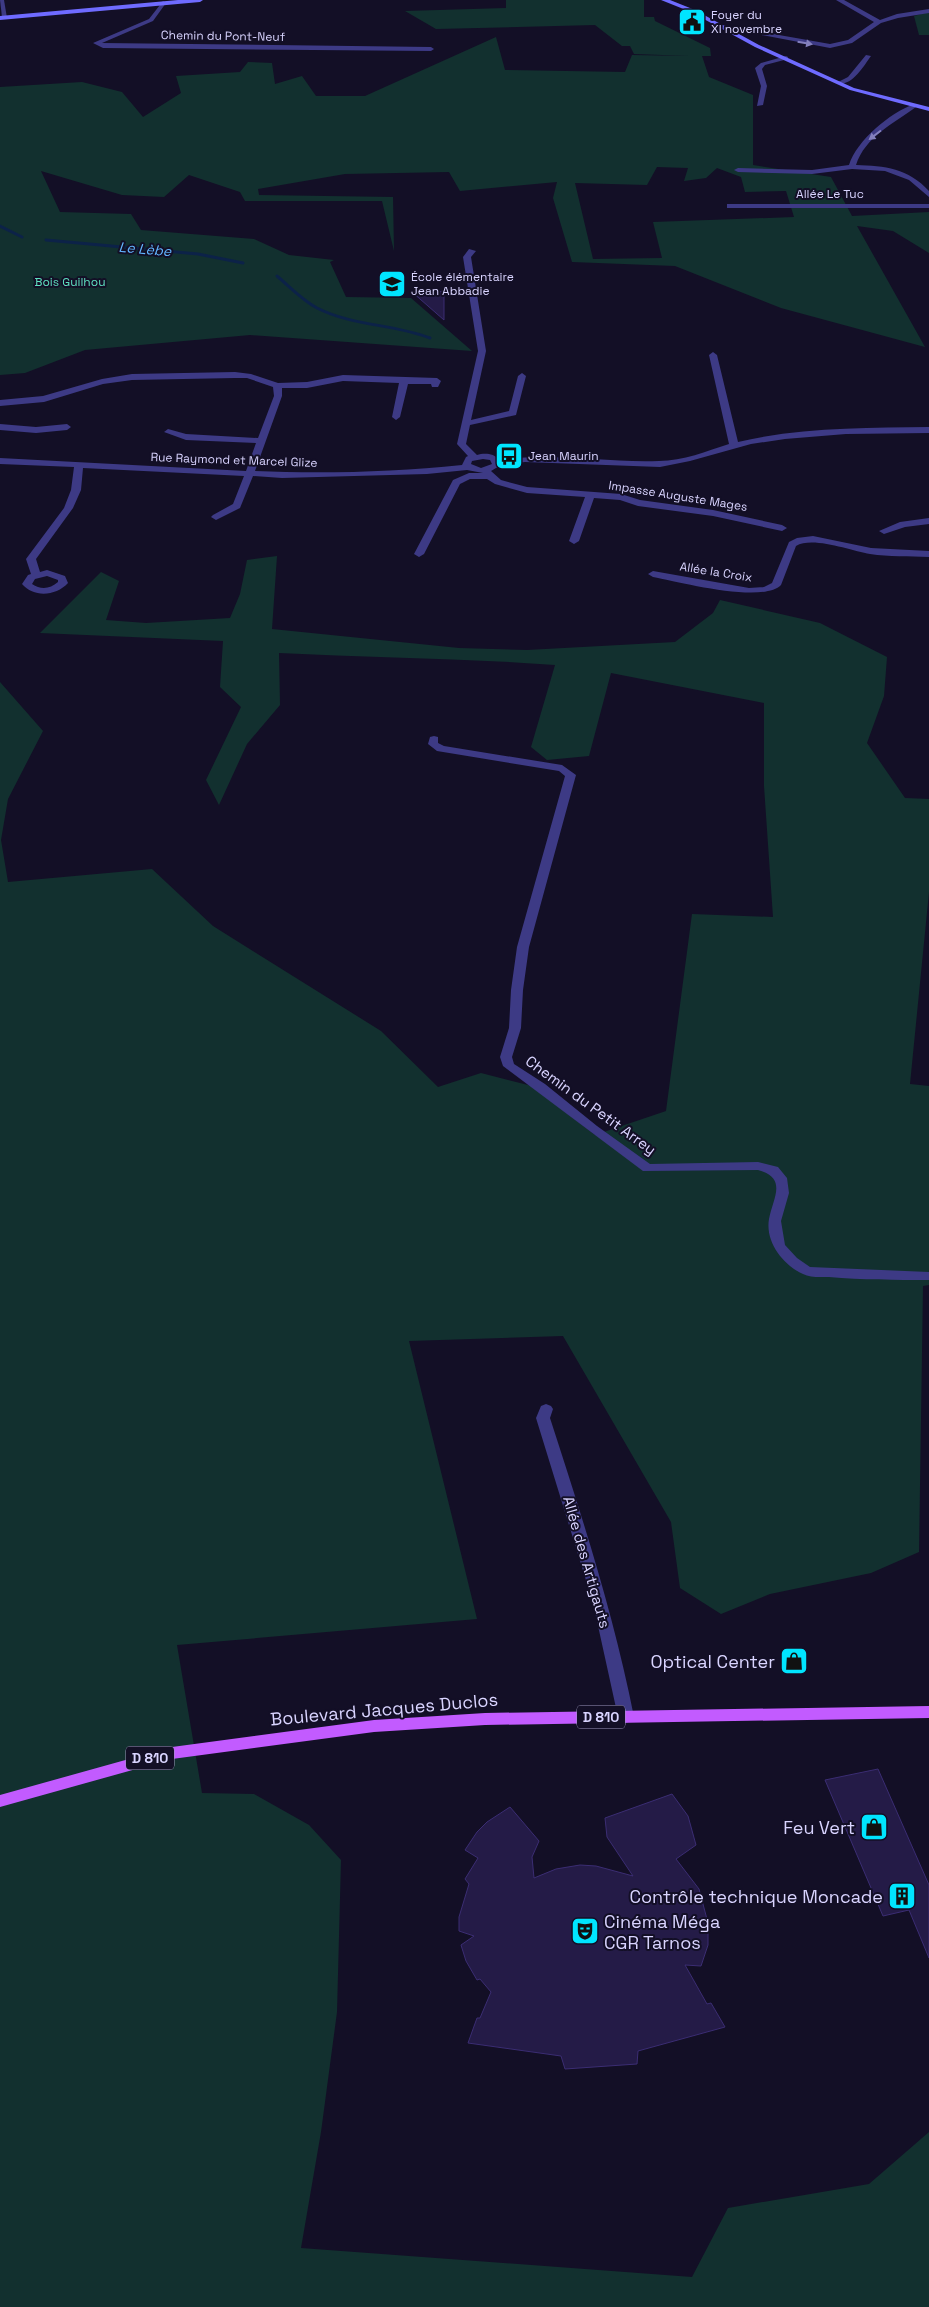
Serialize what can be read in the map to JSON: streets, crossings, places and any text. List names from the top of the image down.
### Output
{
  "streets": {
    "main road": ["Boulevard Jacques Duclos", "D 810"],
    "street": [
      "Chemin du Pont-Neuf",
      "Allée Le Tuc",
      "Rue Raymond et Marcel Glize",
      "Impasse Auguste Mages",
      "Allée la Croix",
      "Chemin du Petit Arrey",
      "Allée des Artigauts"
    ]
  },
  "crossings": [
    ["Rue Raymond et Marcel Glize", "Impasse Auguste Mages"],
    ["Allée des Artigauts", "Boulevard Jacques Duclos"]
  ],
  "water": ["Le Lèbe"],
  "parks": ["Bois Guilhou"],
  "places": {
    "public building": ["Foyer du XI novembre"],
    "school or university": ["École élémentaire Jean Abbadie"],
    "bus stop": ["Jean Maurin"],
    "shop": ["Optical Center", "Feu Vert"],
    "building": ["Contrôle technique Moncade"],
    "theatre": ["Cinéma Méga CGR Tarnos"]
  }
}
